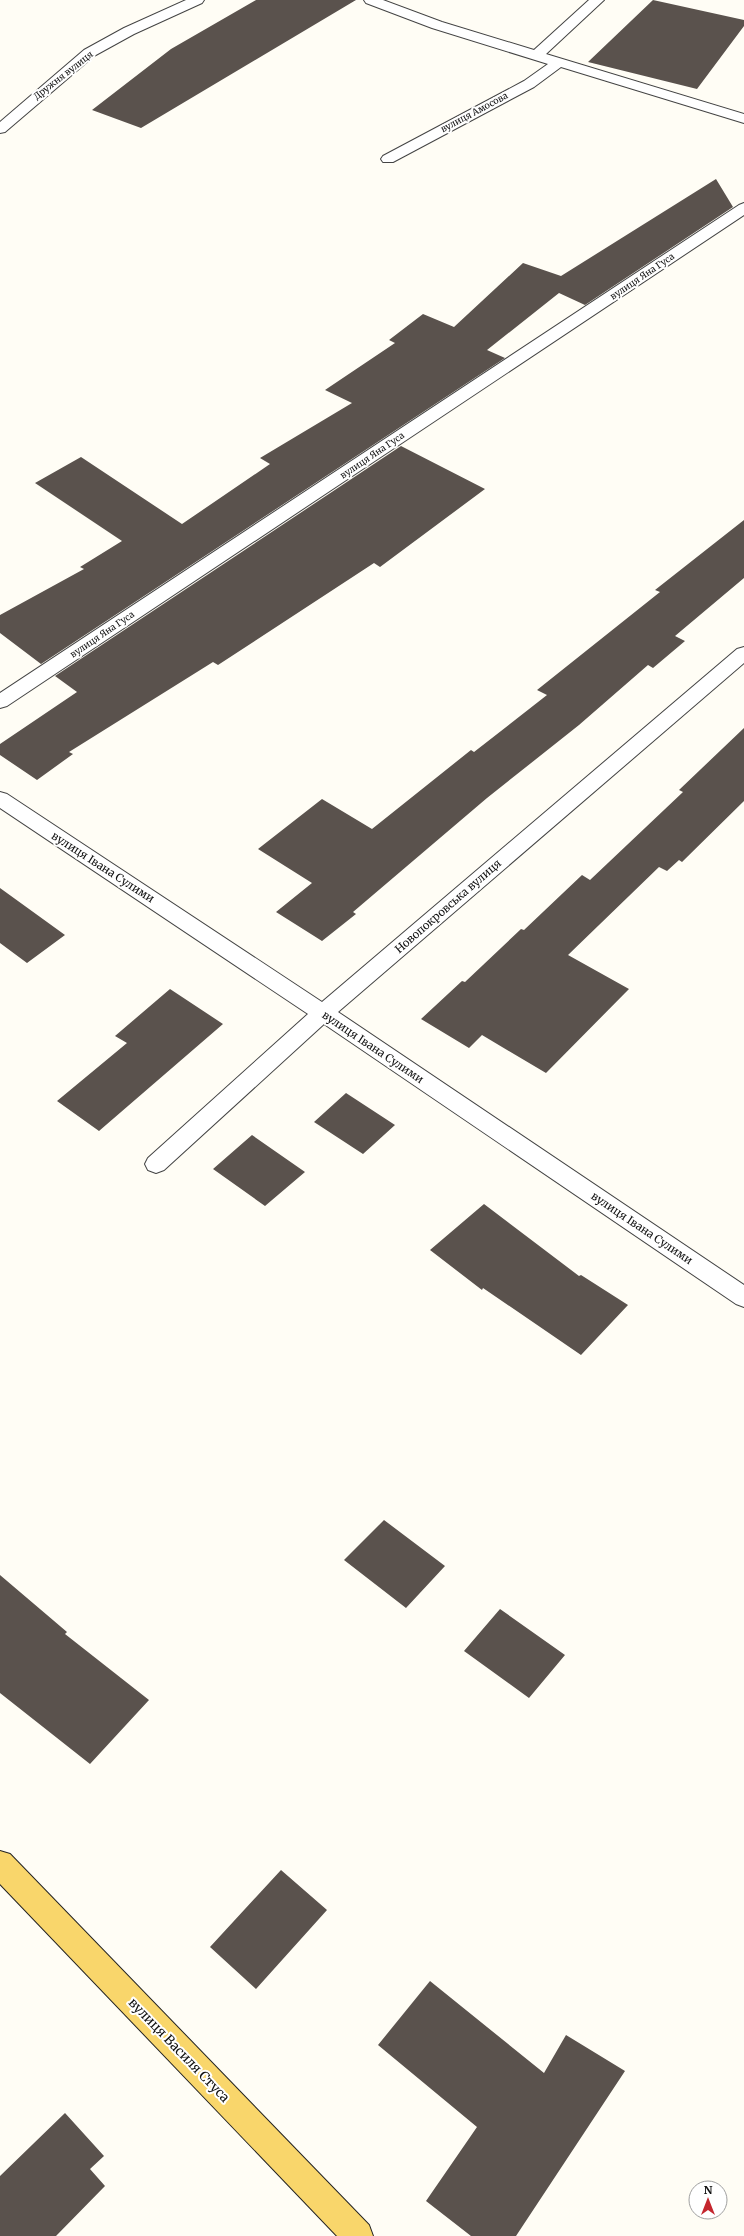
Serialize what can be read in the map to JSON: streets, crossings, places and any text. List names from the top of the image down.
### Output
{
  "streets": {
    "main road": ["вулиця Василя Стуса"],
    "street": [
      "Дружня вулиця",
      "вулиця Амосова",
      "вулиця Яна Гуса",
      "вулиця Івана Сулими",
      "Новопокровська вулиця"
    ]
  },
  "crossings": [
    ["вулиця Івана Сулими", "Новопокровська вулиця"]
  ],
  "north": "top"
}
